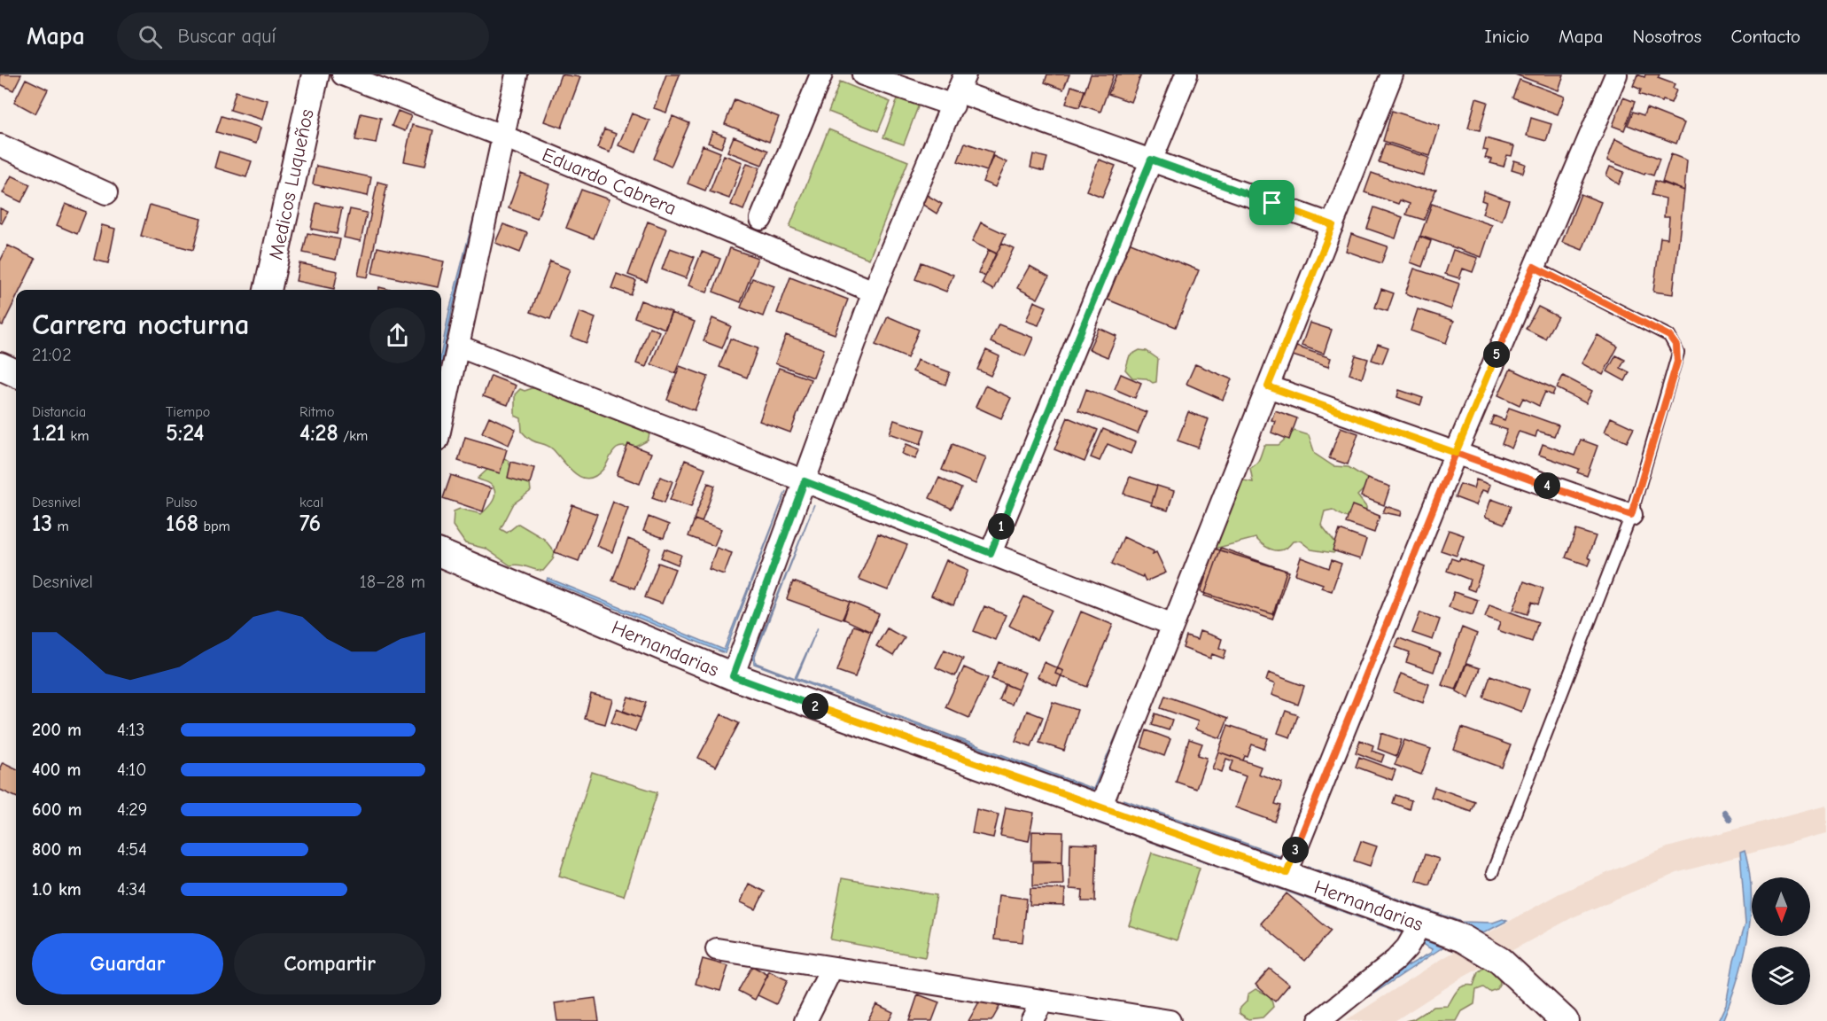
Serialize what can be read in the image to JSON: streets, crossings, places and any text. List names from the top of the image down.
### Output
{
  "streets": {
    "street": ["Eduardo Cabrera", "Medicos Luqueños", "Hernandarias"]
  },
  "north": "bottom",
  "page": {
    "header": "Mapa",
    "search": "Buscar aquí",
    "nav": [
      "Inicio",
      "Mapa",
      "Nosotros",
      "Contacto"
    ],
    "heading": ["Carrera nocturna", "21:02"],
    "pins": [
      "5",
      "4",
      "1",
      "2",
      "3"
    ],
    "stats": [
      ["Distancia", "1.21 km"],
      ["Tiempo", "5:24"],
      ["Ritmo", "4:28 /km"],
      ["Desnivel", "13 m"],
      ["Pulso", "168 bpm"],
      ["kcal", "76"]
    ],
    "chart": ["Desnivel", "18–28 m"],
    "list": [
      {
        "name": "200 m",
        "note": "4:13"
      },
      {
        "name": "400 m",
        "note": "4:10"
      },
      {
        "name": "600 m",
        "note": "4:29"
      },
      {
        "name": "800 m",
        "note": "4:54"
      },
      {
        "name": "1.0 km",
        "note": "4:34"
      }
    ],
    "buttons": ["Guardar", "Compartir"]
  }
}
